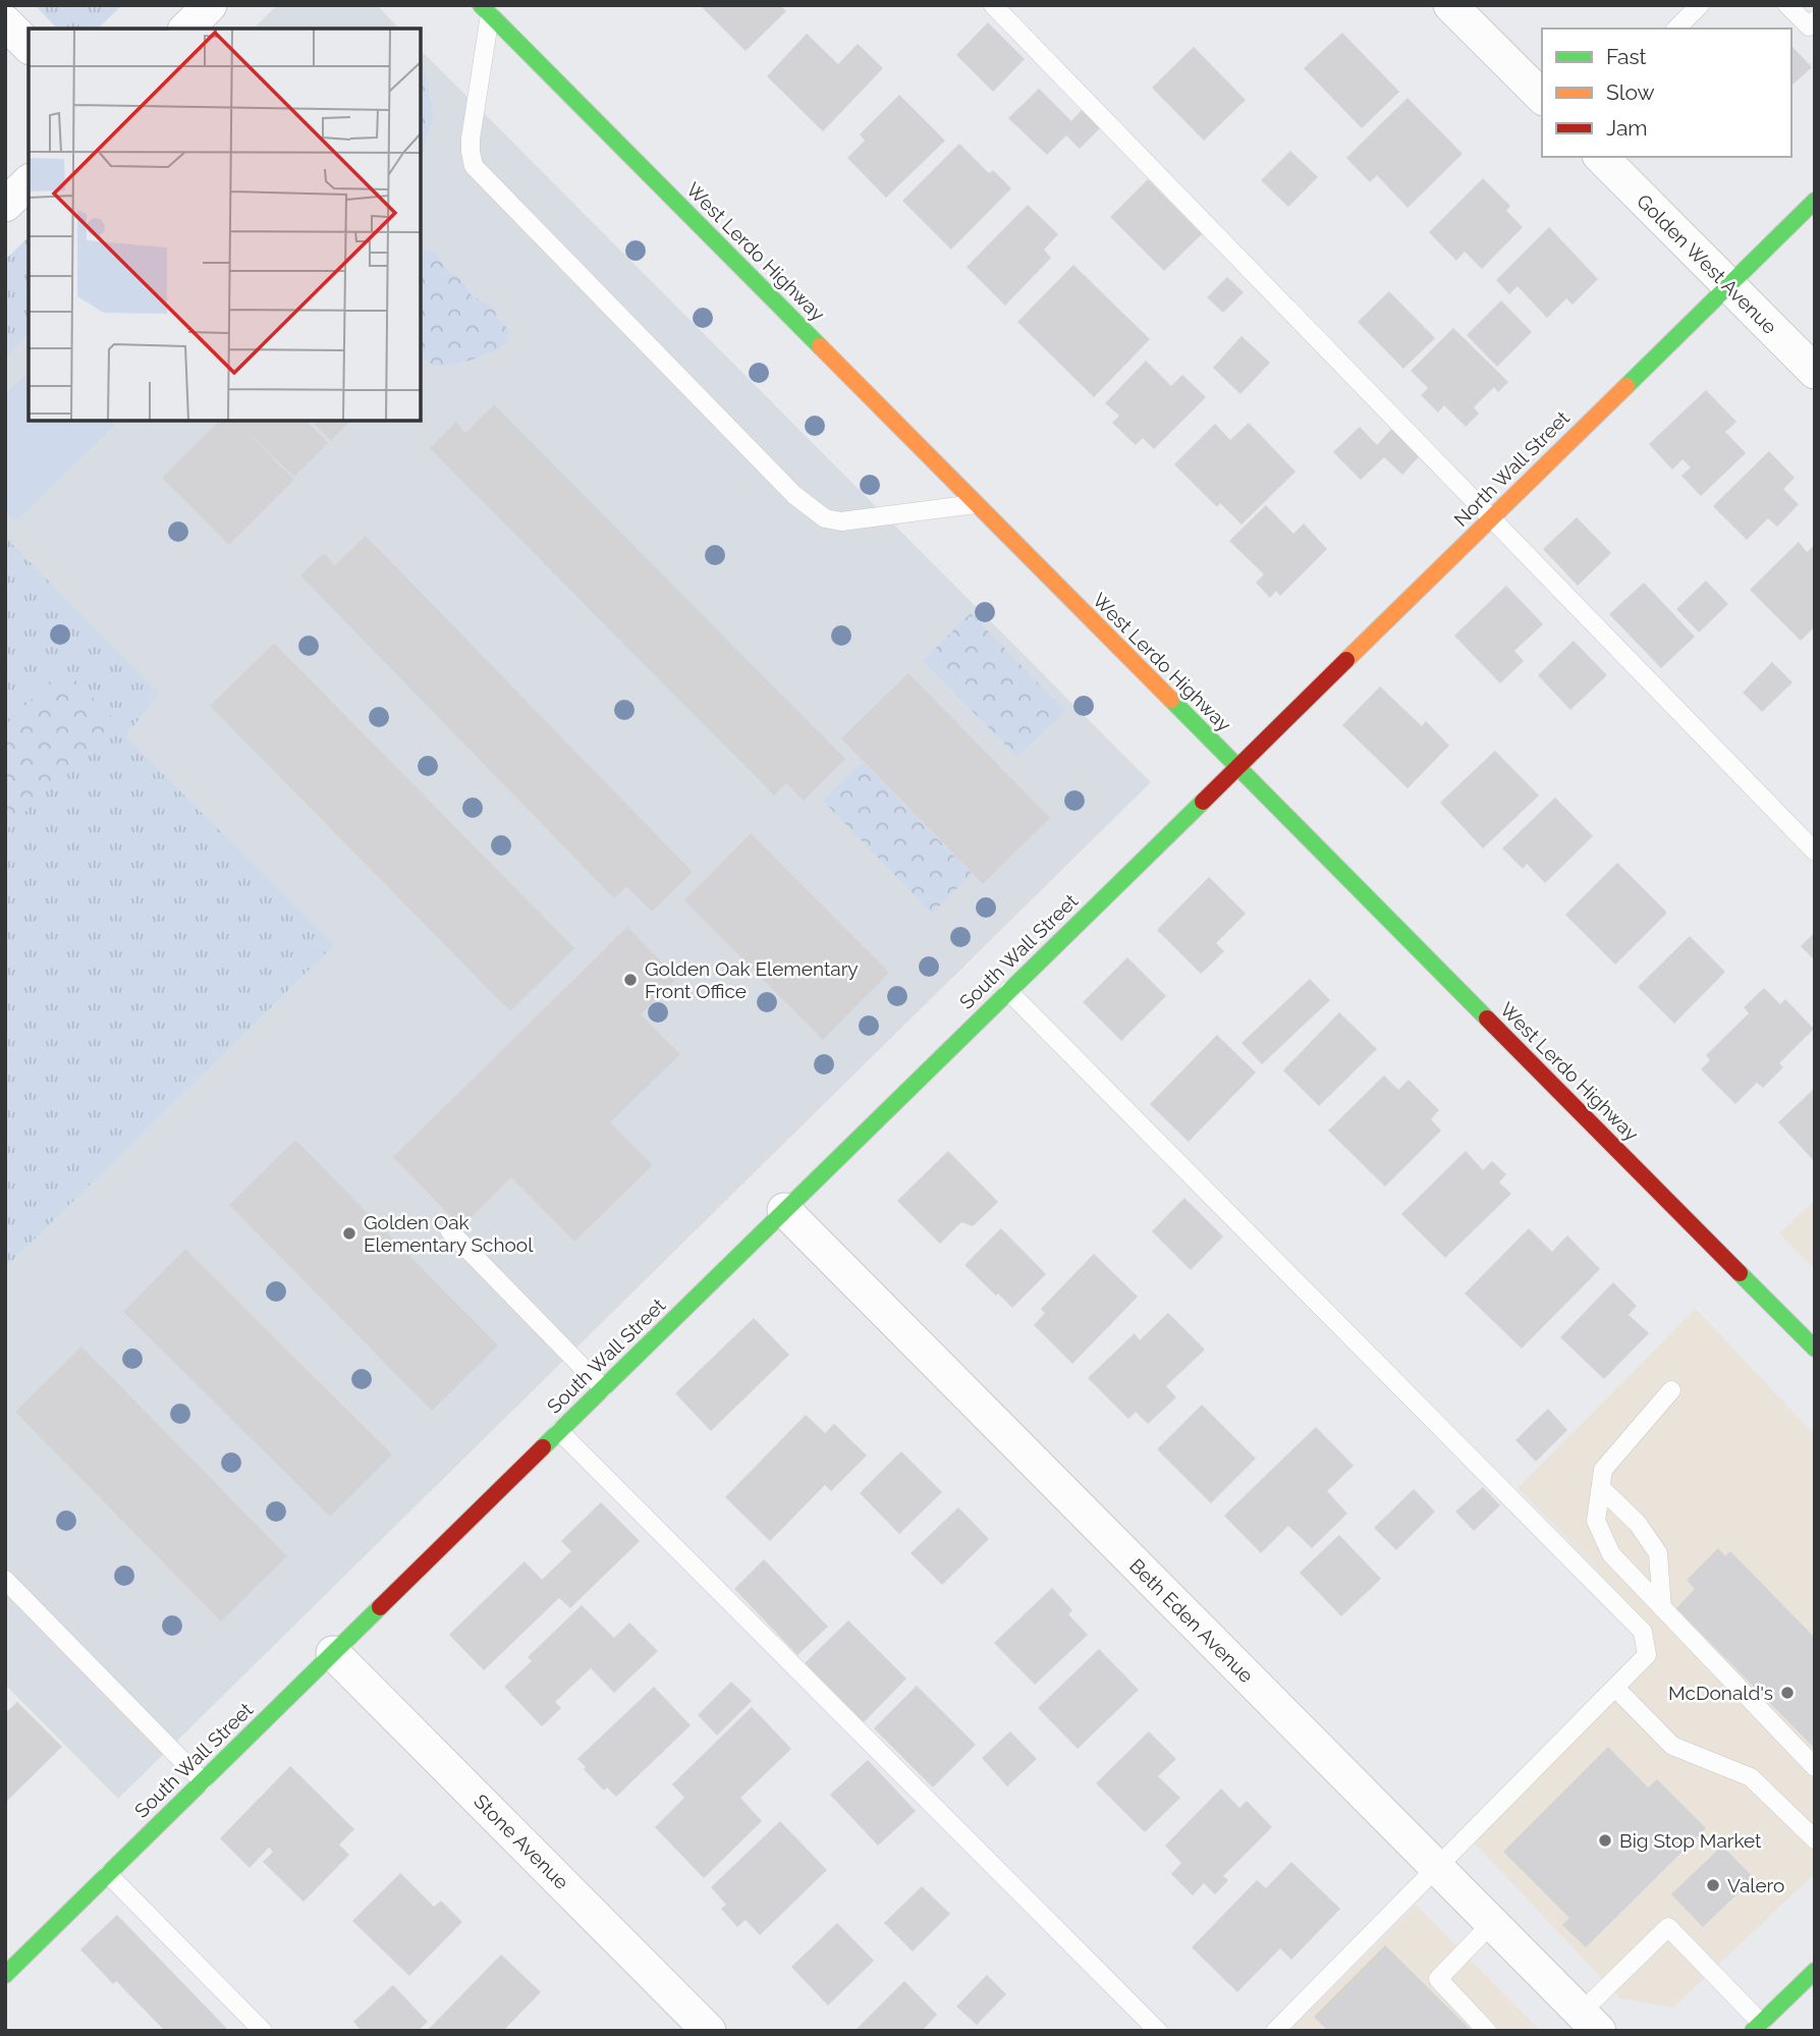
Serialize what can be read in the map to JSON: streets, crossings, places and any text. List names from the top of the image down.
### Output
{
  "streets": {
    "street": [
      "West Lerdo Highway",
      "Golden West Avenue",
      "North Wall Street",
      "South Wall Street",
      "Beth Eden Avenue",
      "Stone Avenue"
    ]
  },
  "crossings": [
    ["West Lerdo Highway", "North Wall Street"],
    ["West Lerdo Highway", "South Wall Street"],
    ["Golden West Avenue", "North Wall Street"],
    ["North Wall Street", "South Wall Street"],
    ["South Wall Street", "Beth Eden Avenue"],
    ["South Wall Street", "Stone Avenue"]
  ],
  "places": [
    "Golden Oak Elementary Front Office",
    "Golden Oak Elementary School",
    "McDonald's",
    "Big Stop Market",
    "Valero"
  ],
  "legend": ["Fast", "Slow", "Jam"]
}
